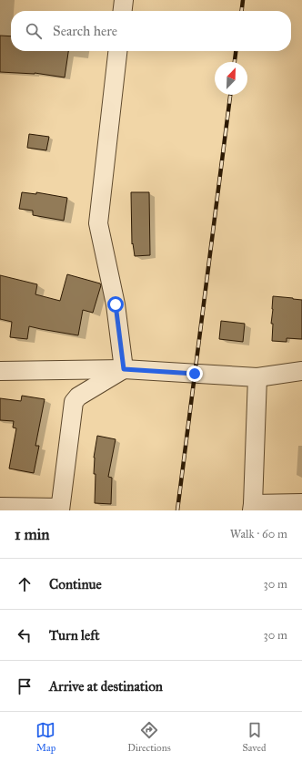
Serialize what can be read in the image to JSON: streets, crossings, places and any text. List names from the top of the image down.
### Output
{
  "north": "top right",
  "page": {
    "search": "Search here",
    "heading": ["1 min", "Walk · 60 m"],
    "list": [
      ["Continue", "30 m"],
      ["Turn left", "30 m"],
      "Arrive at destination"
    ],
    "nav": ["Map", "Directions", "Saved"]
  }
}
